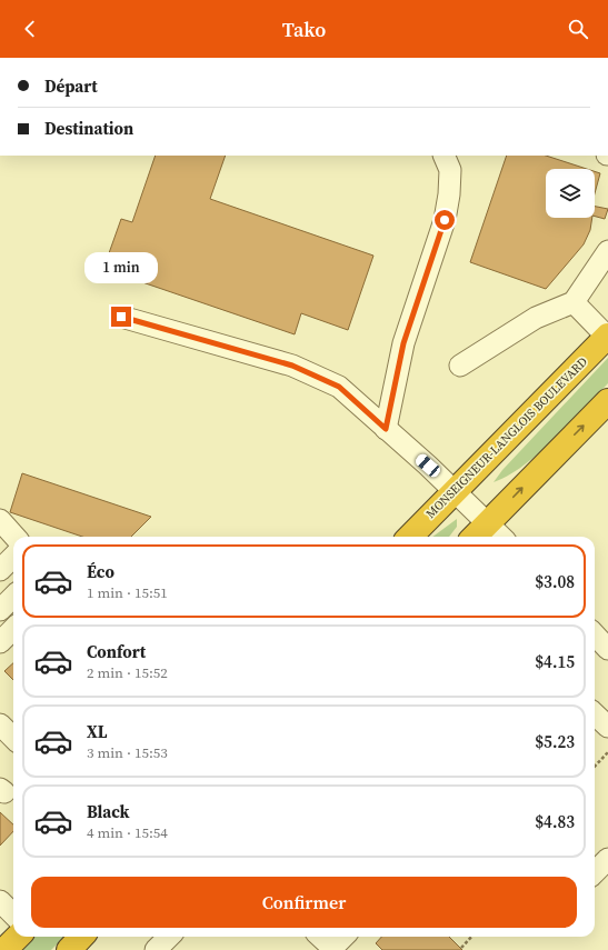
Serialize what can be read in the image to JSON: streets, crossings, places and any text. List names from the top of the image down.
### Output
{
  "streets": {
    "highway": ["MONSEIGNEUR-LANGLOIS BOULEVARD"]
  },
  "page": {
    "header": "Tako",
    "banner": ["Départ", "Destination"],
    "bubble": "1 min",
    "list": [
      {
        "name": "Éco",
        "note": "1 min · 15:51",
        "value": "$3.08"
      },
      {
        "name": "Confort",
        "note": "2 min · 15:52",
        "value": "$4.15"
      },
      {
        "name": "XL",
        "note": "3 min · 15:53",
        "value": "$5.23"
      },
      {
        "name": "Black",
        "note": "4 min · 15:54",
        "value": "$4.83"
      }
    ],
    "buttons": "Confirmer"
  }
}
